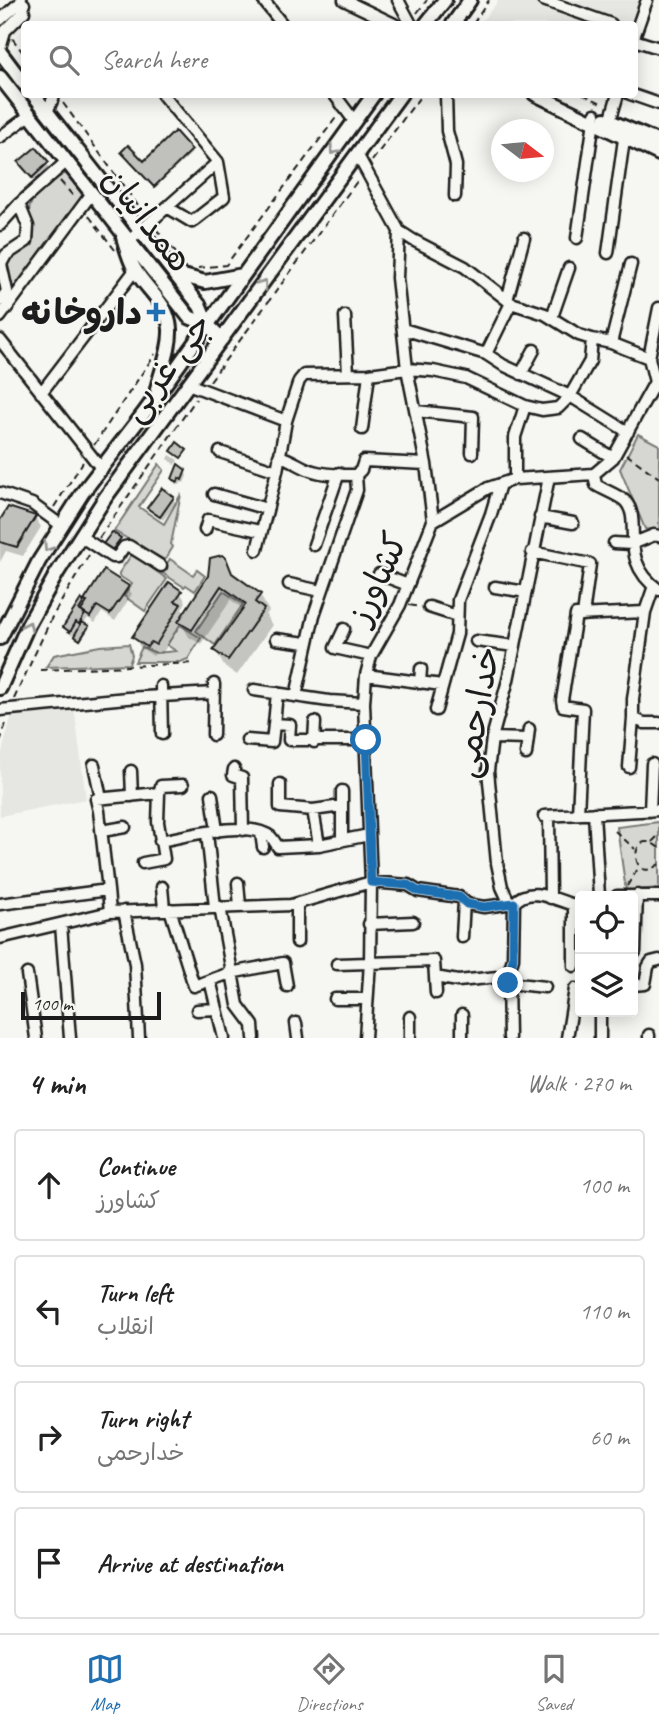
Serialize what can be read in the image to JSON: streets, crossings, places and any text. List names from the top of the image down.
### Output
{
  "streets": {
    "main road": ["همدانیان", "جی غربی"],
    "street": ["کشاورز", "خدارحمی"]
  },
  "crossings": [
    ["همدانیان", "جی غربی"]
  ],
  "places": {
    "health": ["داروخانه"]
  },
  "scale_bar": "100 m",
  "north": "right",
  "page": {
    "search": "Search here",
    "scale": "100 m",
    "heading": ["4 min", "Walk · 270 m"],
    "list": [
      ["Continue", "کشاورز", "100 m"],
      ["Turn left", "انقلاب", "110 m"],
      ["Turn right", "خدارحمی", "60 m"],
      "Arrive at destination"
    ],
    "nav": ["Map", "Directions", "Saved"]
  }
}
